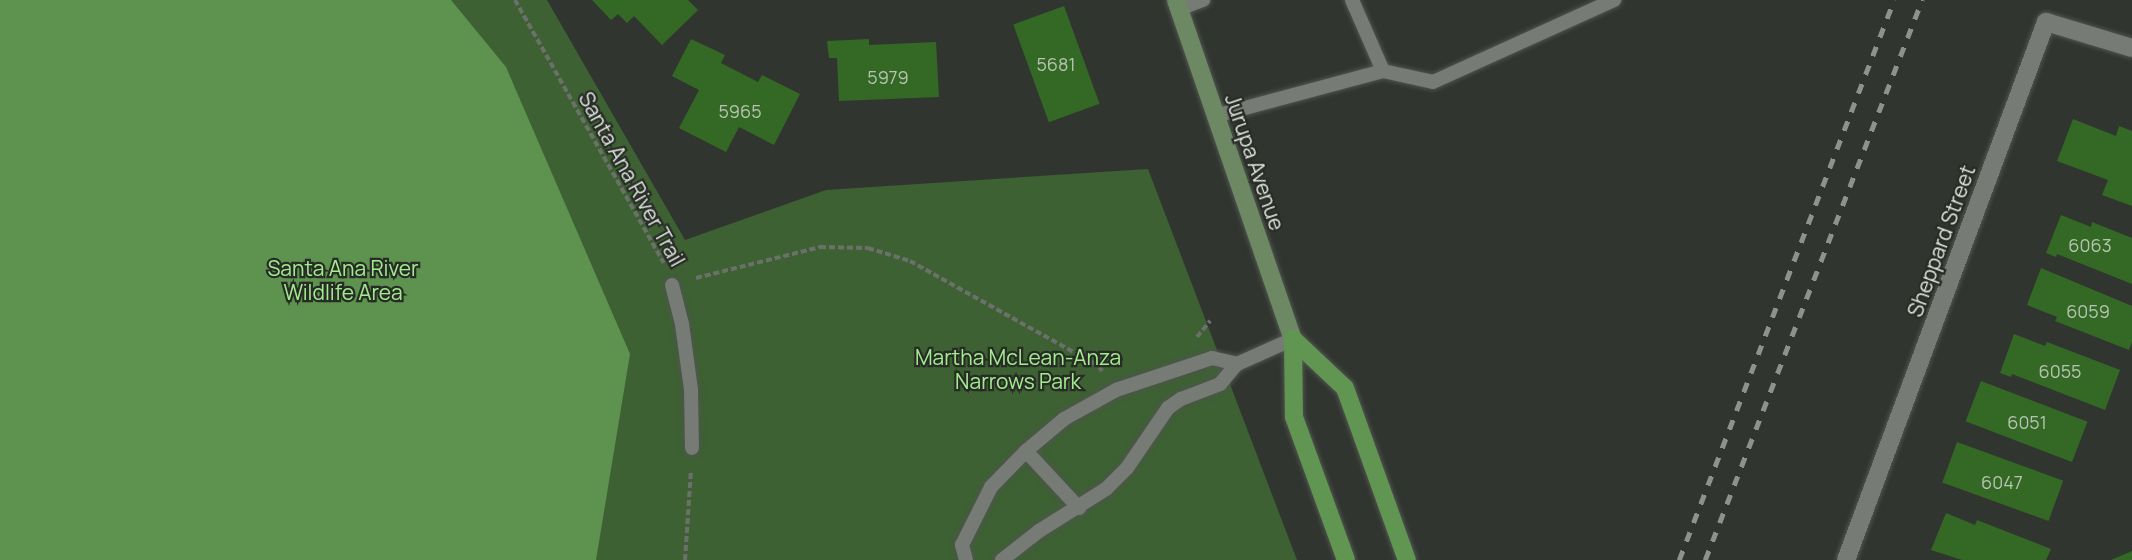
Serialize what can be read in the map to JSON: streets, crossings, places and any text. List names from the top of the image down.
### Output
{
  "streets": {
    "main road": ["Jurupa Avenue"],
    "street": ["Sheppard Street"],
    "path": ["Santa Ana River Trail"]
  },
  "parks": ["Santa Ana River Wildlife Area", "Martha McLean-Anza Narrows Park"],
  "house_numbers": [
    "5681",
    "5979",
    "5965",
    "6063",
    "6059",
    "6055",
    "6051",
    "6047"
  ]
}
